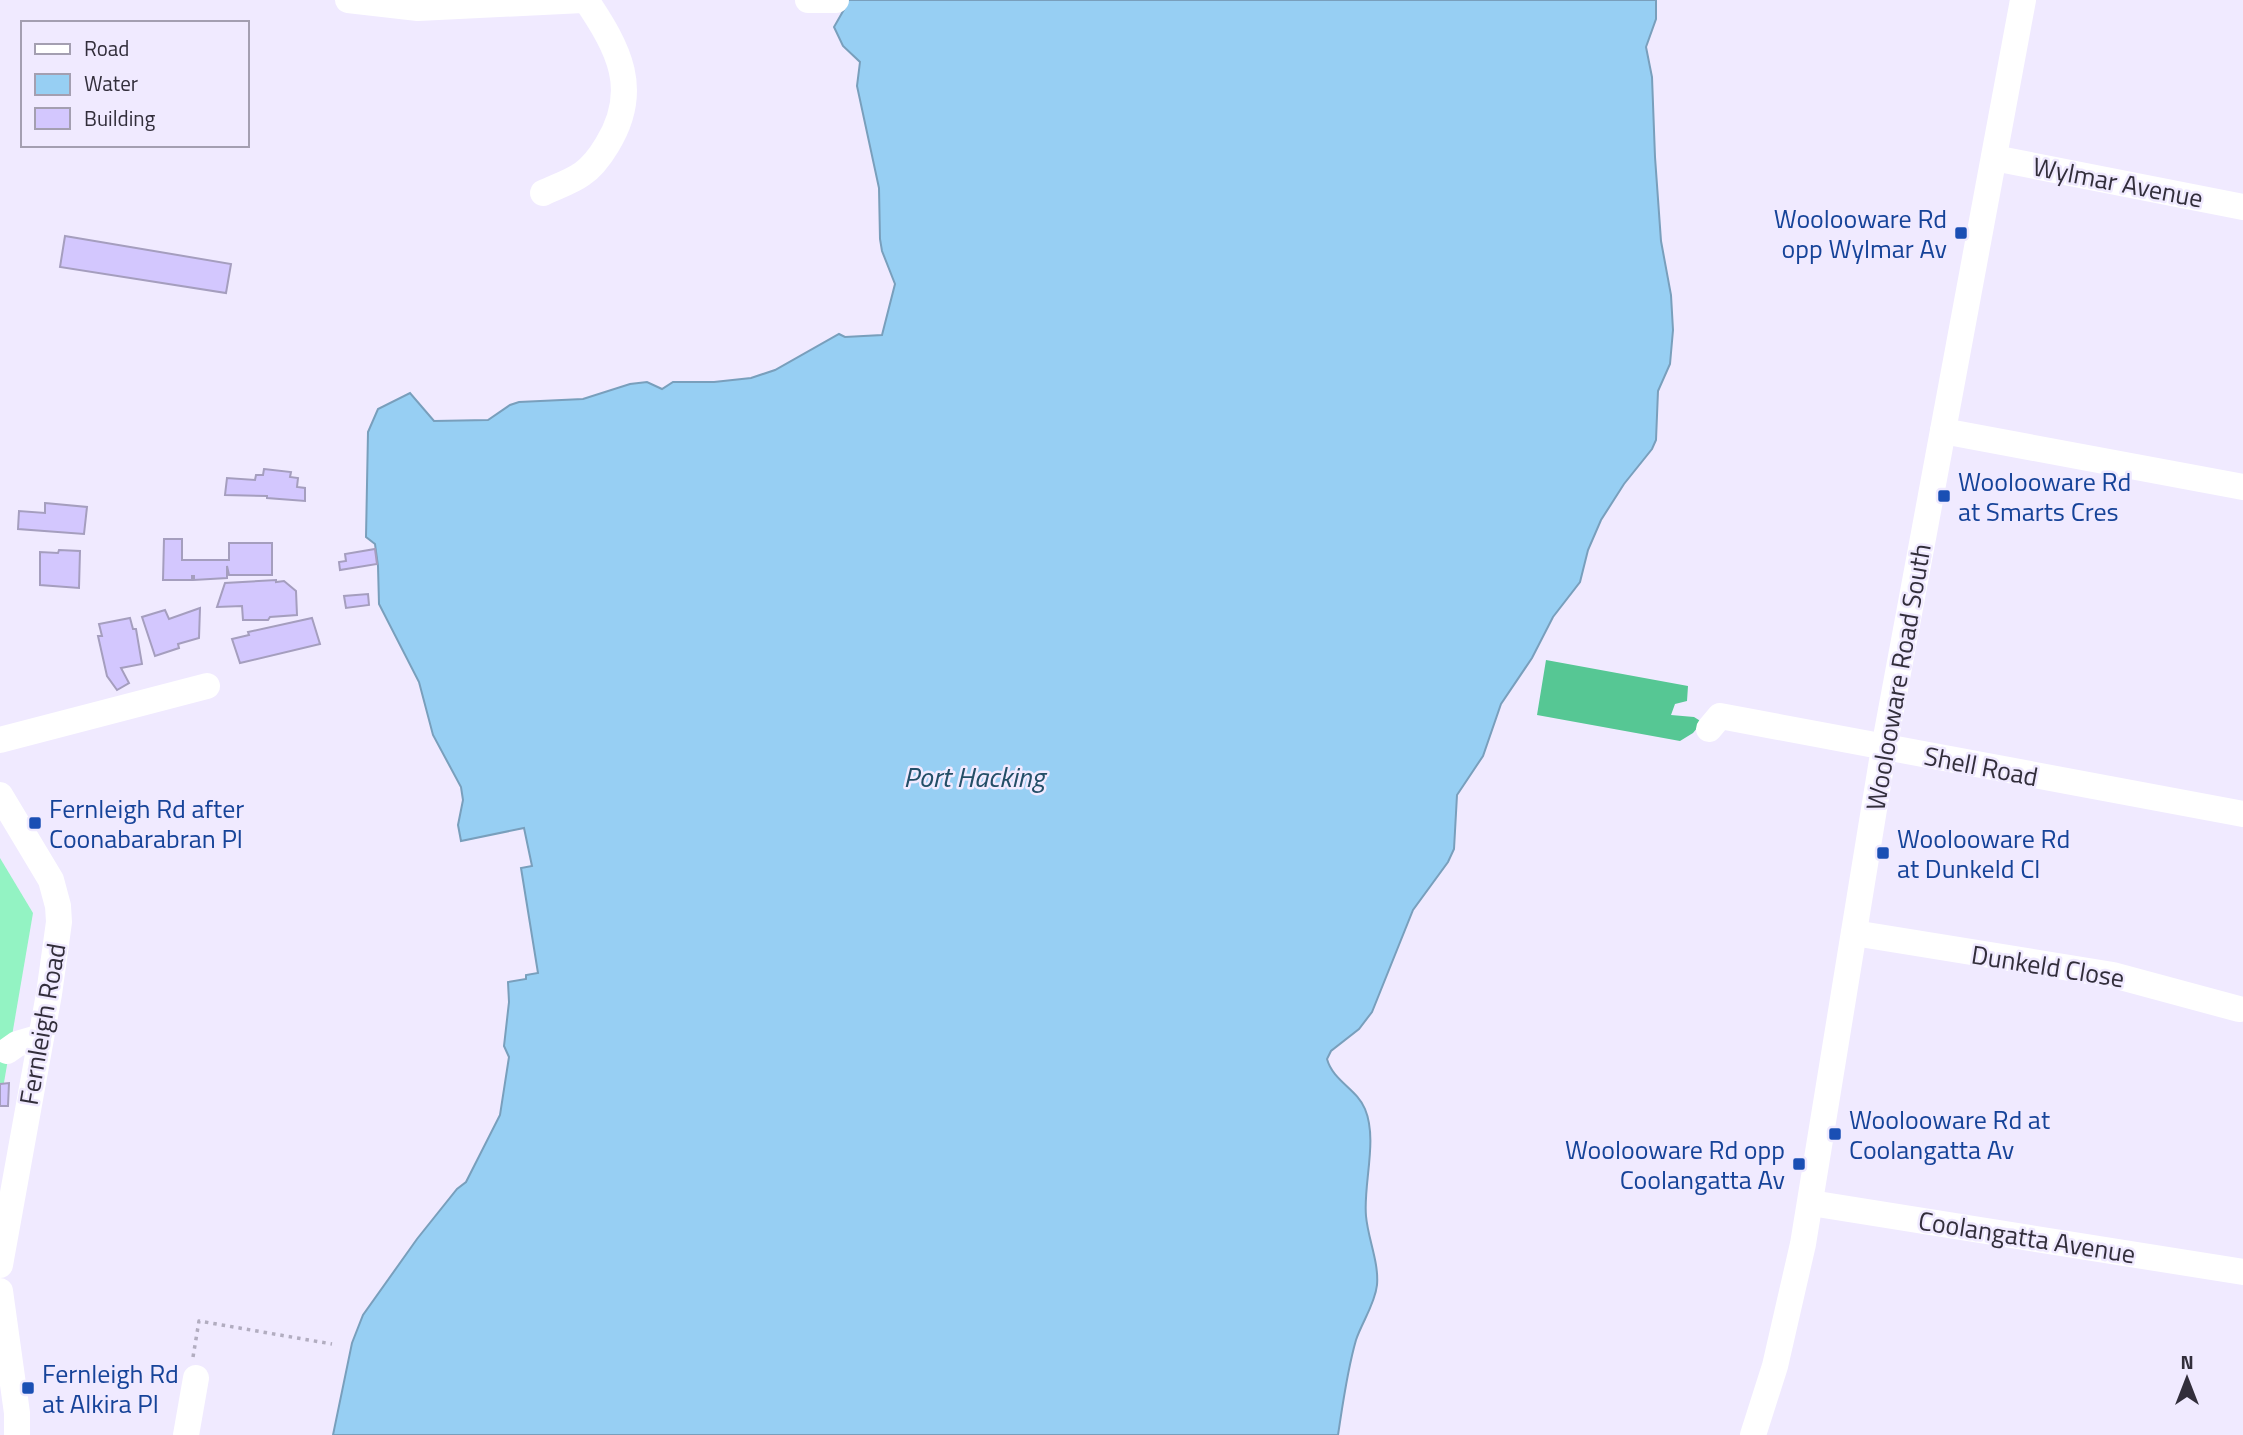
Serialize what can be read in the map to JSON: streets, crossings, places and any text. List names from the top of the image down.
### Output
{
  "streets": {
    "street": [
      "Wylmar Avenue",
      "Woolooware Road South",
      "Shell Road",
      "Dunkeld Close",
      "Fernleigh Road",
      "Coolangatta Avenue"
    ]
  },
  "crossings": [
    ["Wylmar Avenue", "Woolooware Road South"],
    ["Woolooware Road South", "Shell Road"],
    ["Woolooware Road South", "Dunkeld Close"],
    ["Woolooware Road South", "Coolangatta Avenue"]
  ],
  "water": ["Port Hacking"],
  "places": {
    "transit": [
      "Woolooware Rd opp Wylmar Av",
      "Woolooware Rd at Smarts Cres",
      "Fernleigh Rd after Coonabarabran Pl",
      "Woolooware Rd at Dunkeld Cl",
      "Woolooware Rd at Coolangatta Av",
      "Woolooware Rd opp Coolangatta Av",
      "Fernleigh Rd at Alkira Pl"
    ]
  },
  "legend": ["Road", "Water", "Building"],
  "north": "top"
}
